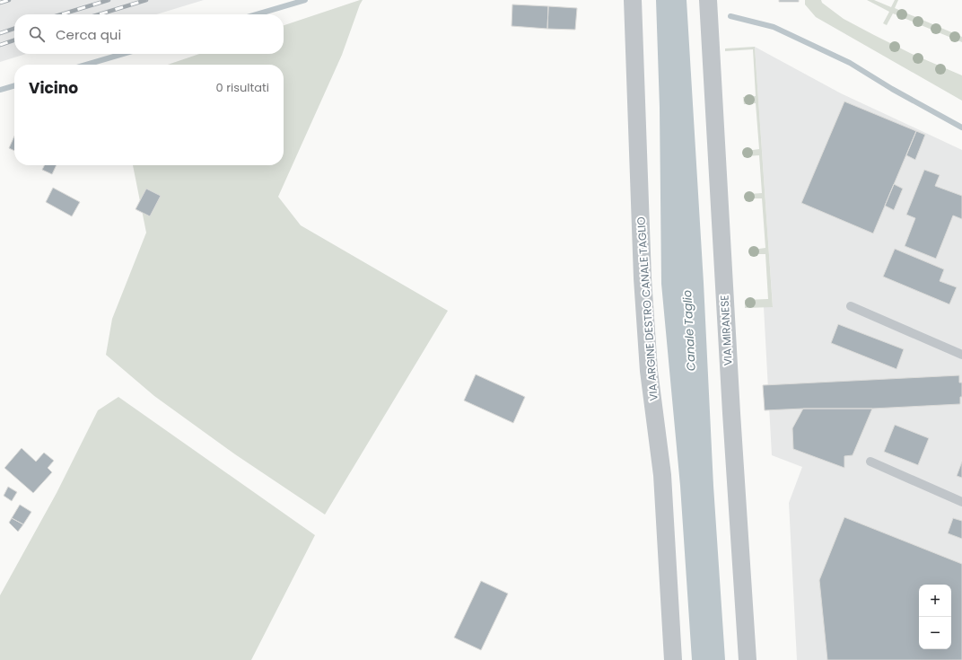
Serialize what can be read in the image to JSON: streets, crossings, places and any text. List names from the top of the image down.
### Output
{
  "streets": {
    "street": ["VIA ARGINE DESTRO CANALE TAGLIO", "VIA MIRANESE"]
  },
  "water": ["Canale Taglio"],
  "page": {
    "search": "Cerca qui",
    "heading": ["Vicino", "0 risultati"],
    "map_buttons": ["+", "−"]
  }
}
